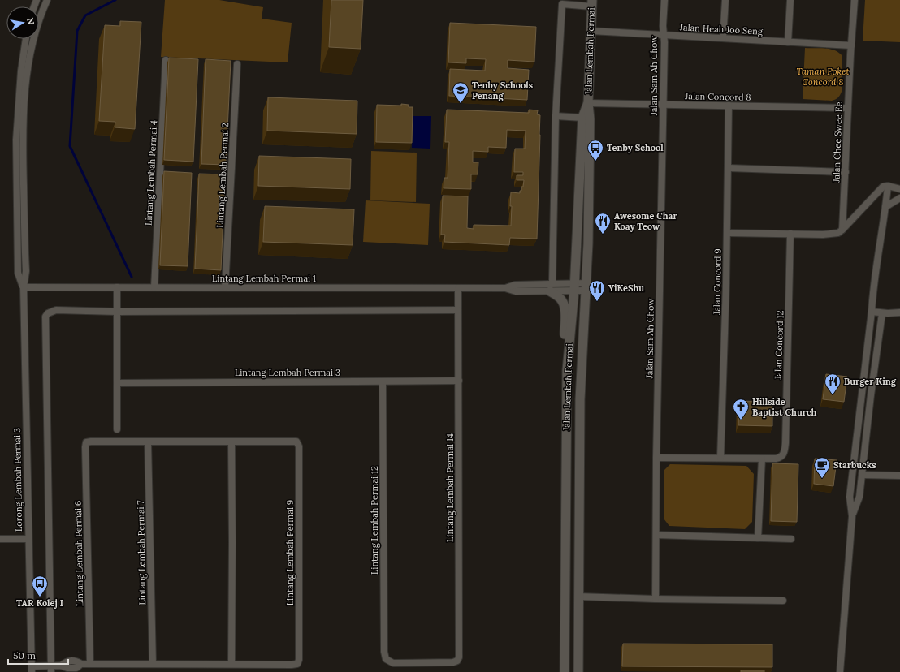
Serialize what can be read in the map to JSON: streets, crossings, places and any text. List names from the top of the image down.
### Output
{
  "streets": {
    "main road": ["Jalan Lembah Permai"],
    "street": [
      "Jalan Heah Joo Seng",
      "Jalan Sam Ah Chow",
      "Jalan Concord 8",
      "Jalan Chee Swee Ee",
      "Lintang Lembah Permai 4",
      "Lintang Lembah Permai 2",
      "Lintang Lembah Permai 1",
      "Jalan Concord 9",
      "Jalan Concord 12",
      "Lintang Lembah Permai 3",
      "Lorong Lembah Permai 3",
      "Lintang Lembah Permai 14",
      "Lintang Lembah Permai 12",
      "Lintang Lembah Permai 7",
      "Lintang Lembah Permai 9",
      "Lintang Lembah Permai 6"
    ]
  },
  "crossings": [
    ["Jalan Heah Joo Seng", "Jalan Lembah Permai"],
    ["Jalan Heah Joo Seng", "Jalan Sam Ah Chow"],
    ["Jalan Heah Joo Seng", "Jalan Chee Swee Ee"],
    ["Jalan Lembah Permai", "Jalan Concord 8"],
    ["Jalan Lembah Permai", "Lintang Lembah Permai 1"],
    ["Jalan Sam Ah Chow", "Jalan Concord 8"],
    ["Jalan Concord 8", "Jalan Chee Swee Ee"],
    ["Jalan Concord 8", "Jalan Concord 9"],
    ["Lintang Lembah Permai 4", "Lintang Lembah Permai 1"],
    ["Lintang Lembah Permai 2", "Lintang Lembah Permai 1"],
    ["Lintang Lembah Permai 1", "Lorong Lembah Permai 3"],
    ["Lintang Lembah Permai 1", "Lintang Lembah Permai 14"],
    ["Lintang Lembah Permai 3", "Lintang Lembah Permai 14"],
    ["Lintang Lembah Permai 3", "Lintang Lembah Permai 12"],
    ["Lintang Lembah Permai 14", "Lintang Lembah Permai 12"],
    ["Lintang Lembah Permai 7", "Lintang Lembah Permai 6"]
  ],
  "parks": ["Taman Poket Concord 8"],
  "places": {
    "school or university": ["Tenby Schools Penang"],
    "bus stop": ["Tenby School", "TAR Kolej I"],
    "restaurant": ["Awesome Char Koay Teow", "YiKeShu", "Burger King"],
    "church": ["Hillside Baptist Church"],
    "cafe": ["Starbucks"]
  },
  "scale_bar": "50 m",
  "north": "right"
}
